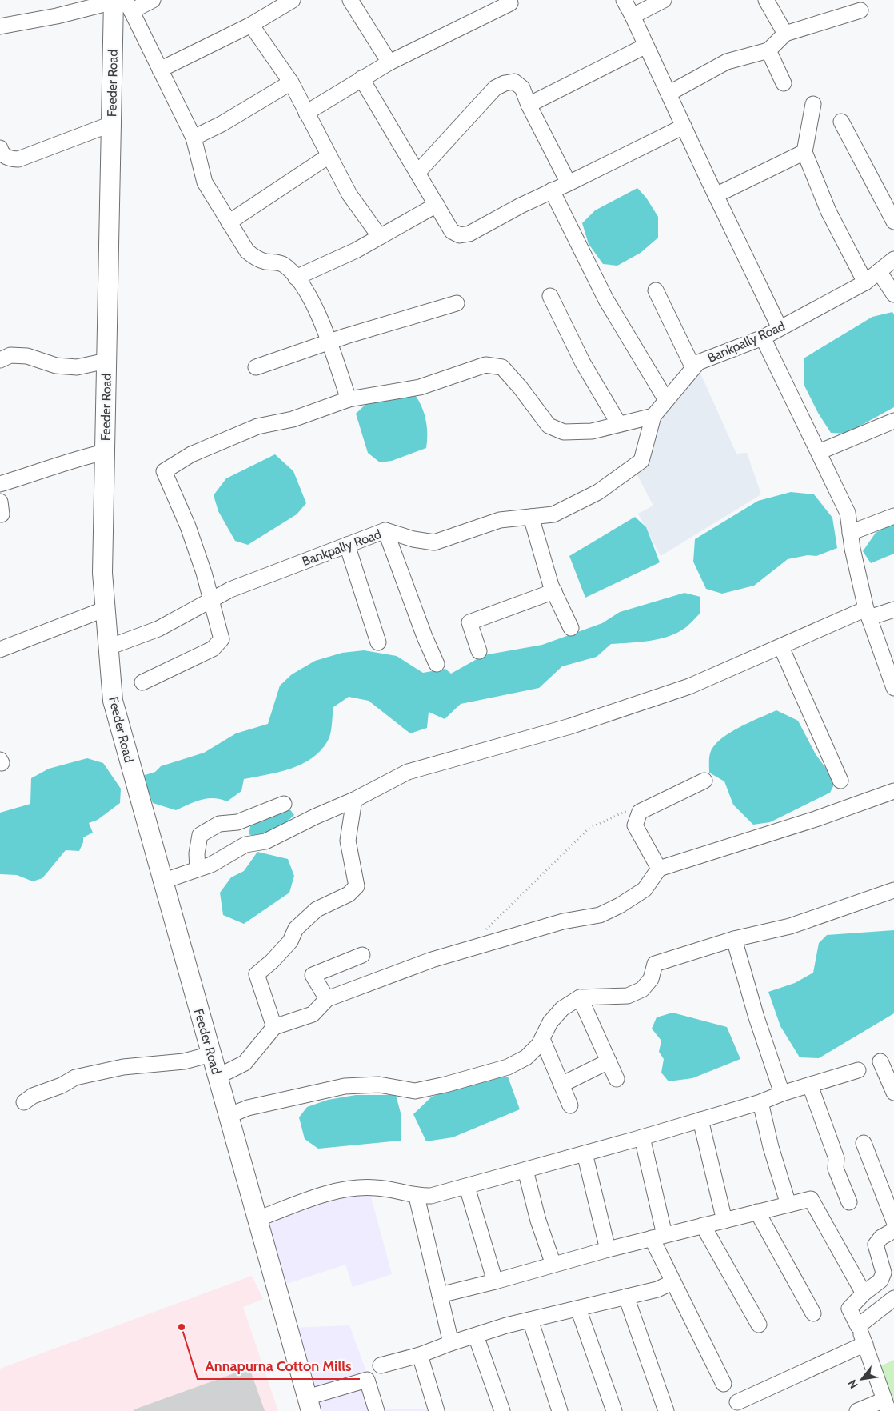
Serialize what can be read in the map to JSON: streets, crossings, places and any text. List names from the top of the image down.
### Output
{
  "streets": {
    "street": ["Feeder Road", "Bankpally Road"]
  },
  "crossings": [
    ["Feeder Road", "Bankpally Road"]
  ],
  "places": ["Annapurna Cotton Mills"],
  "north": "bottom left"
}
